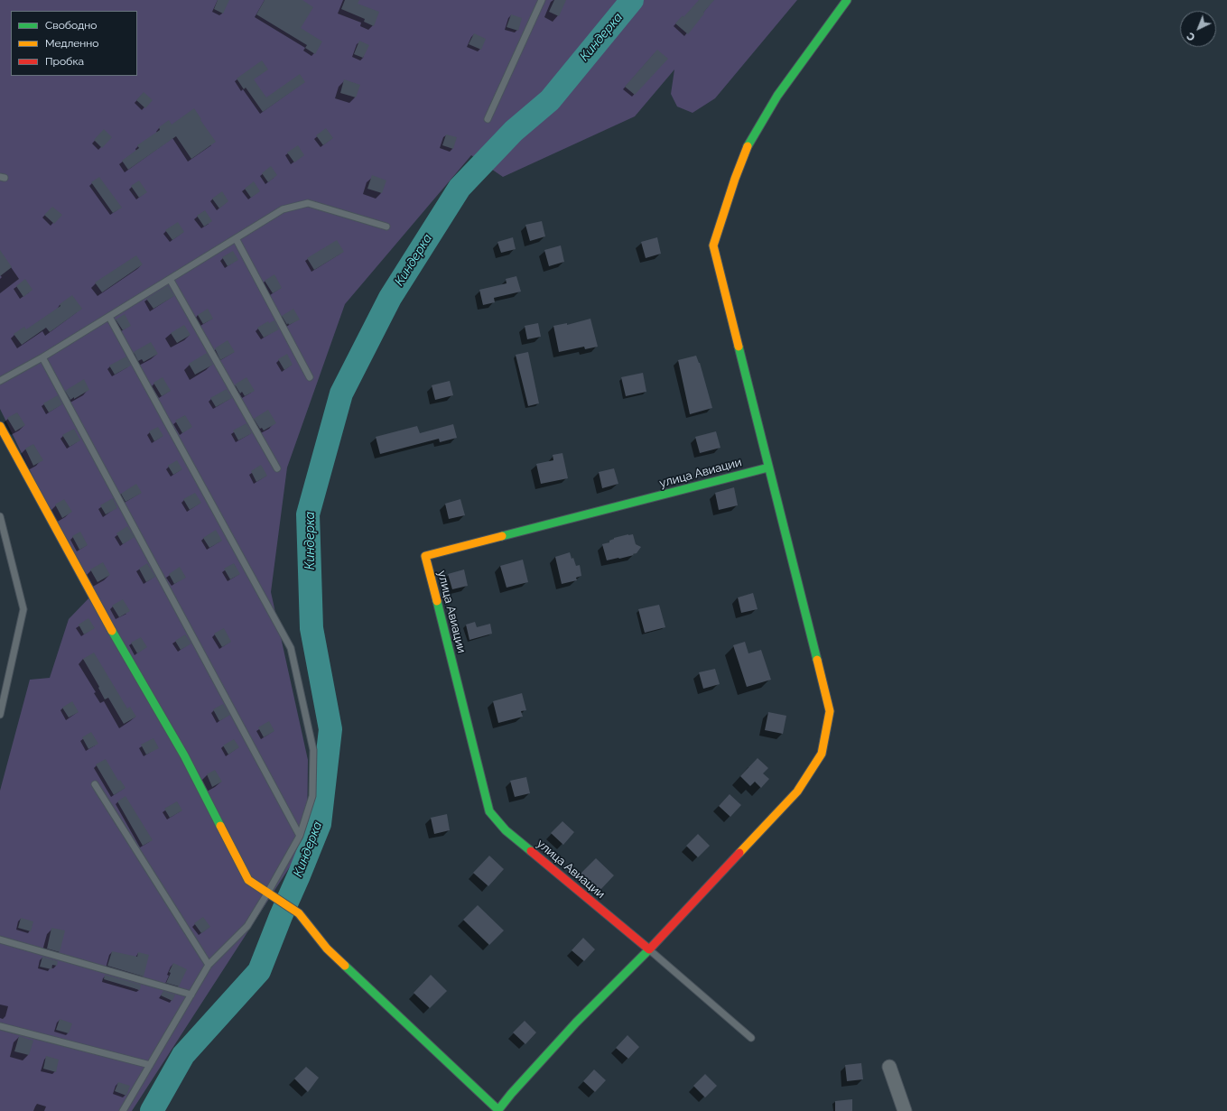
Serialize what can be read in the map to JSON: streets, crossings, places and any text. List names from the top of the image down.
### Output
{
  "streets": {
    "street": ["улица Авиации"]
  },
  "water": ["Киндерка"],
  "legend": ["Свободно", "Медленно", "Пробка"],
  "north": "bottom left"
}
